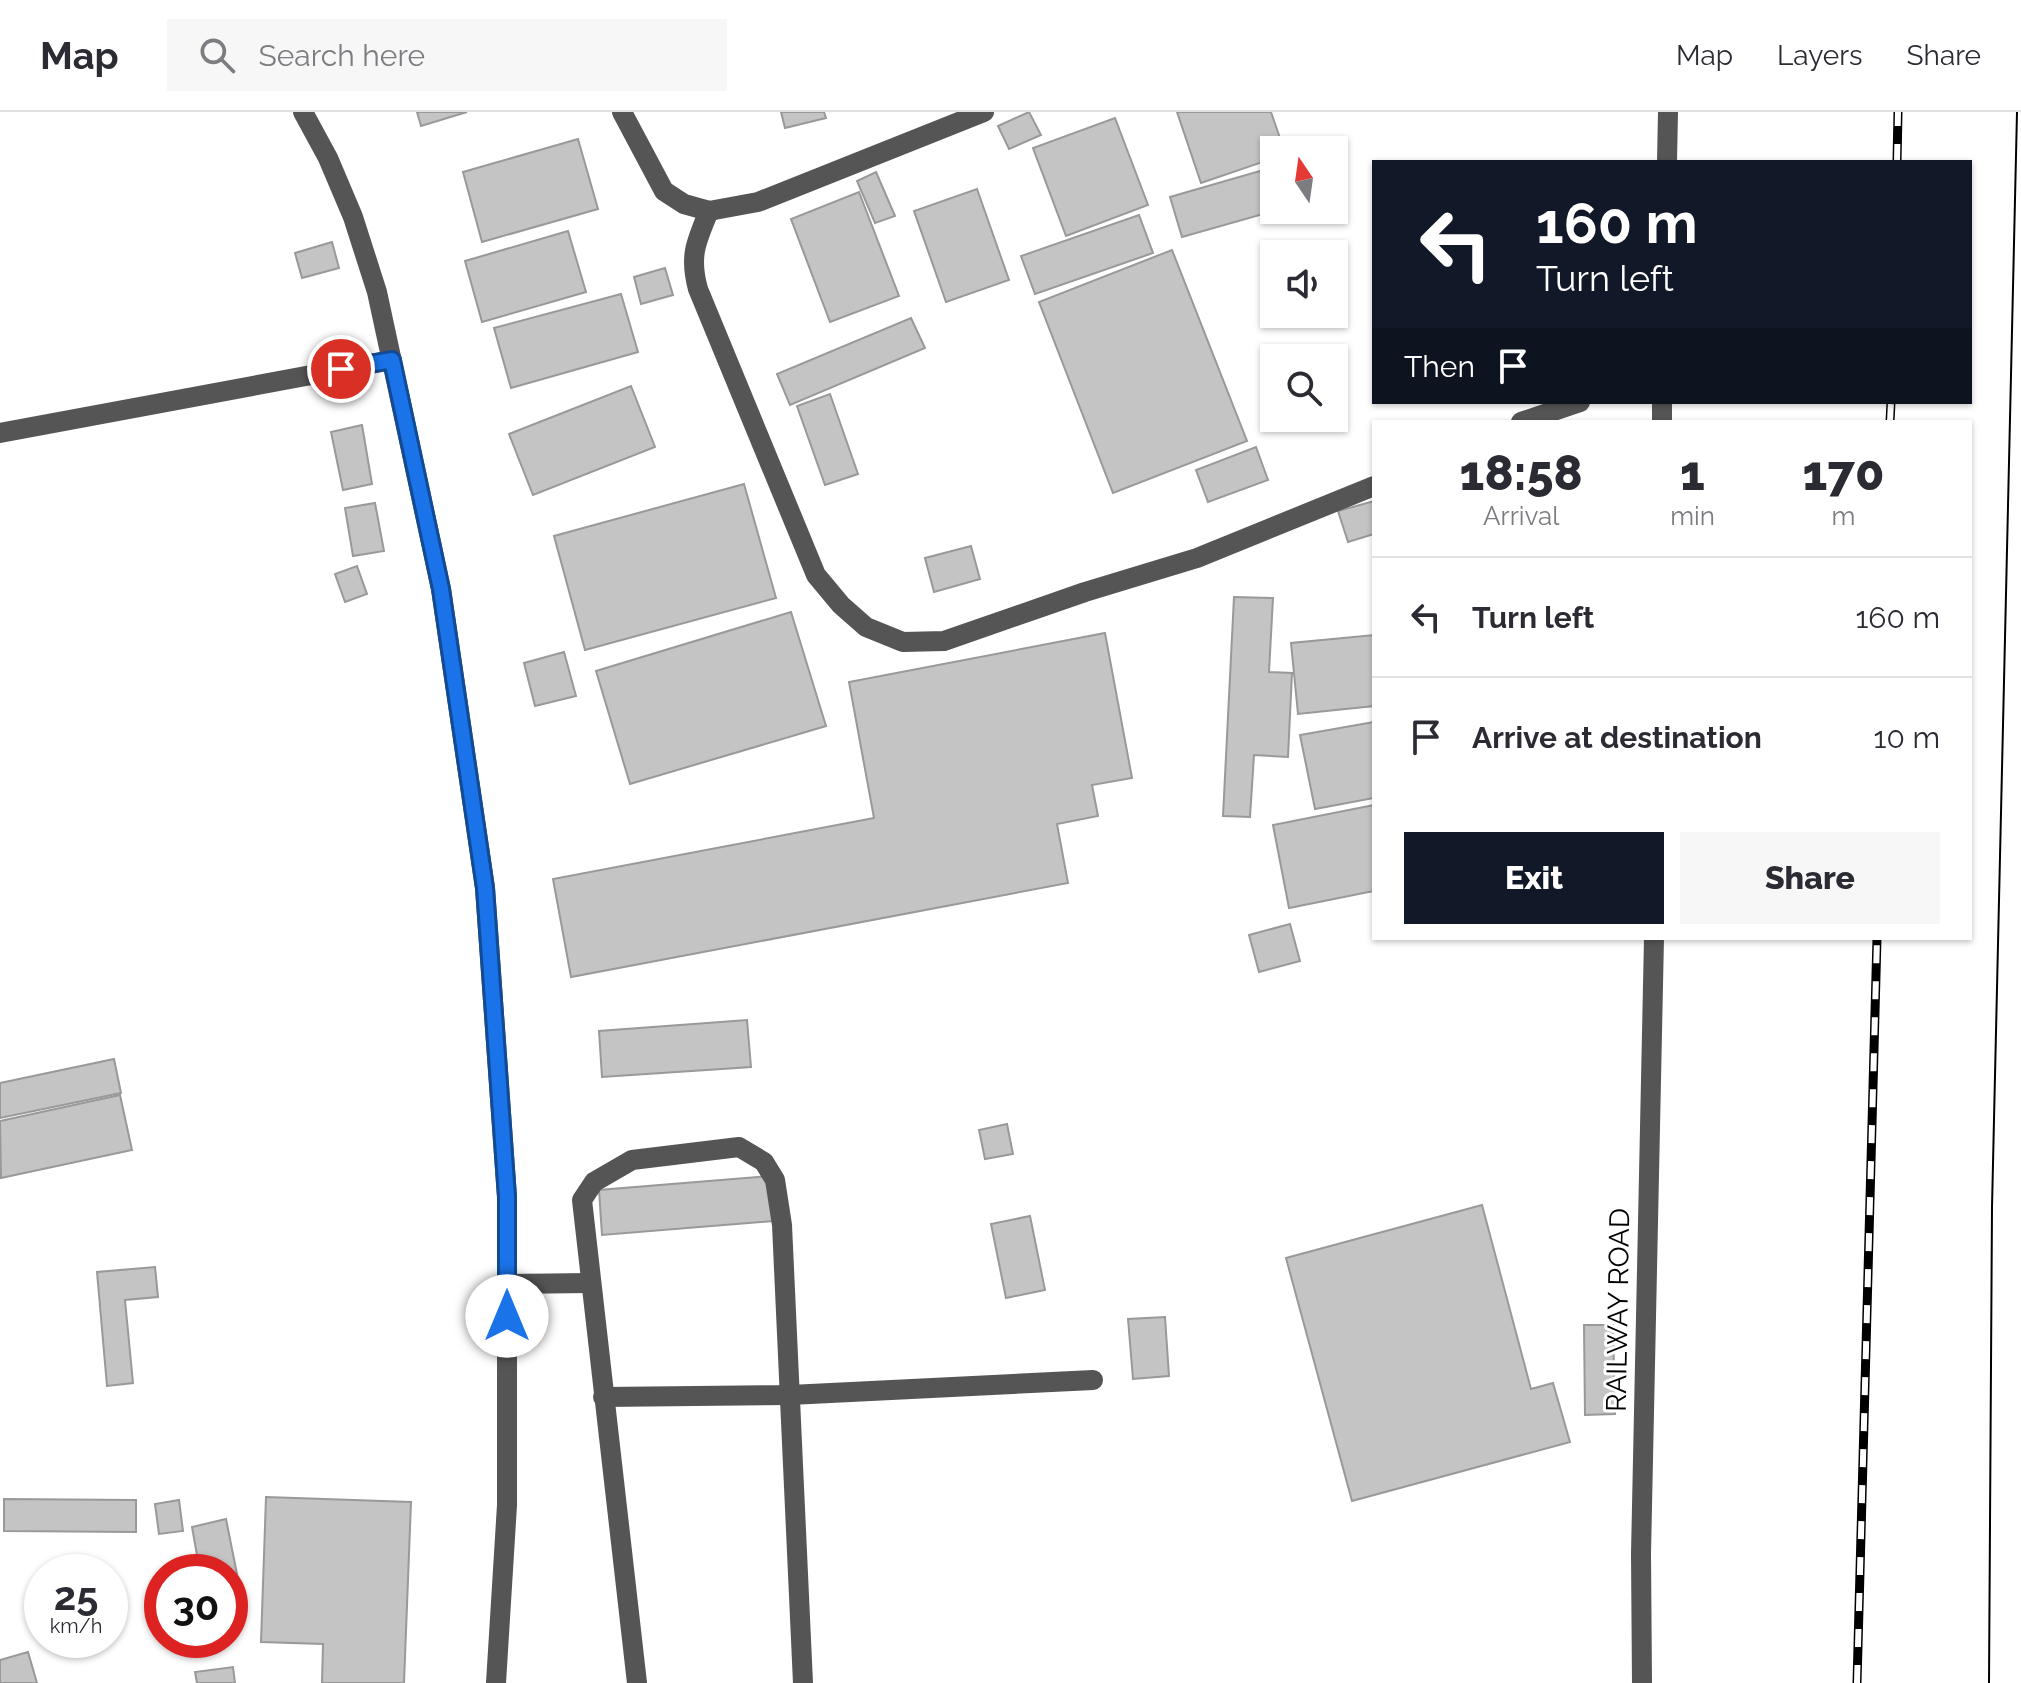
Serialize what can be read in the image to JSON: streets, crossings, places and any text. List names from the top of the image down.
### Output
{
  "streets": {
    "street": ["RAILWAY ROAD"]
  },
  "north": "top",
  "page": {
    "header": "Map",
    "search": "Search here",
    "nav": ["Map", "Layers", "Share"],
    "turn": ["160 m", "Turn left"],
    "then": "Then",
    "eta": [
      "18:58",
      "Arrival",
      "1",
      "min",
      "170",
      "m"
    ],
    "list": [
      {
        "name": "Turn left",
        "value": "160 m"
      },
      {
        "name": "Arrive at destination",
        "value": "10 m"
      }
    ],
    "buttons": ["Exit", "Share"],
    "speed": "25 km/h",
    "limit": "30"
  }
}
